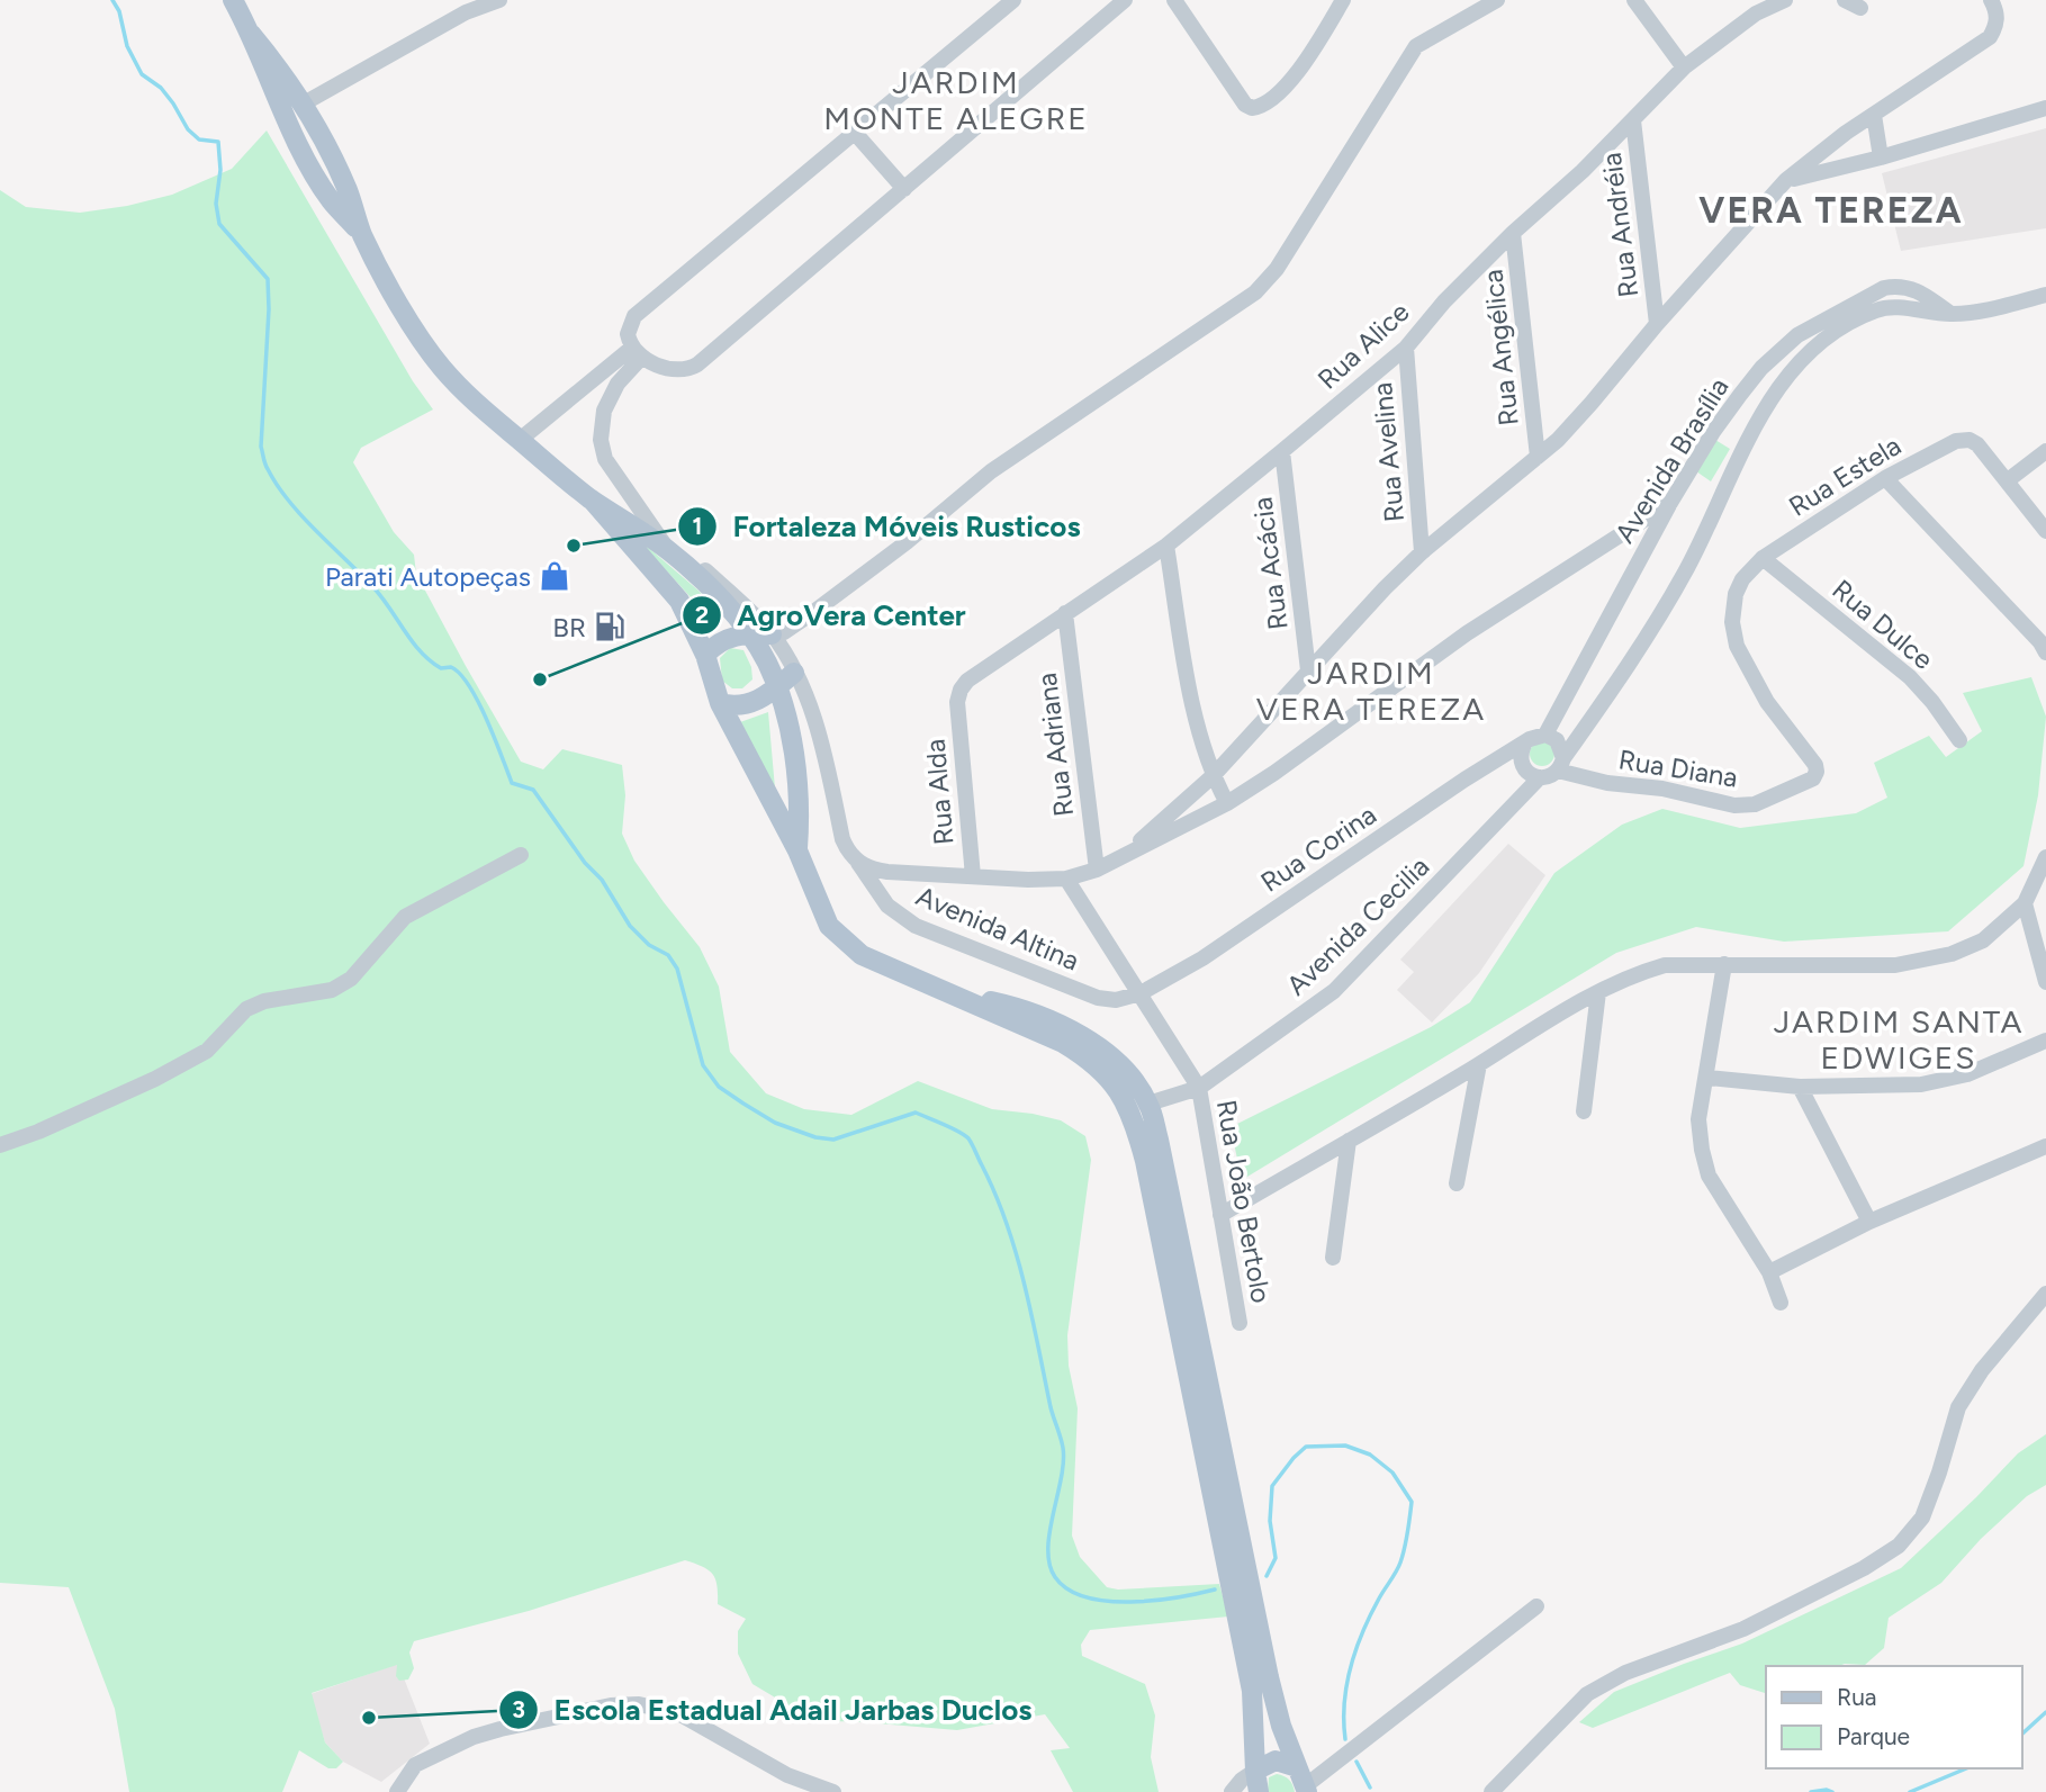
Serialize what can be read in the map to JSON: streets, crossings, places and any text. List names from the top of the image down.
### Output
{
  "streets": {
    "street": [
      "Rua Andréia",
      "Rua Alice",
      "Rua Angélica",
      "Rua Avelina",
      "Avenida Brasília",
      "Rua Estela",
      "Rua Acácia",
      "Rua Dulce",
      "Rua Adriana",
      "Rua Diana",
      "Rua Alda",
      "Rua Corina",
      "Avenida Cecilia",
      "Avenida Altina",
      "Rua João Bertolo"
    ]
  },
  "crossings": [
    ["Rua Andréia", "Rua Alice"],
    ["Rua Alice", "Rua Angélica"],
    ["Rua Alice", "Rua Avelina"],
    ["Rua Alice", "Rua Acácia"],
    ["Rua Alice", "Rua Adriana"],
    ["Rua Alice", "Rua Alda"],
    ["Avenida Brasília", "Rua Diana"],
    ["Avenida Brasília", "Rua Corina"],
    ["Avenida Brasília", "Avenida Cecilia"],
    ["Rua Estela", "Rua Dulce"],
    ["Rua Estela", "Rua Diana"],
    ["Rua Dulce", "Rua Diana"],
    ["Rua Diana", "Rua Corina"],
    ["Rua Diana", "Avenida Cecilia"],
    ["Rua Corina", "Avenida Cecilia"],
    ["Rua Corina", "Avenida Altina"],
    ["Avenida Cecilia", "Rua João Bertolo"]
  ],
  "districts": [
    "JARDIM MONTE ALEGRE",
    "VERA TEREZA",
    "JARDIM VERA TEREZA",
    "JARDIM SANTA EDWIGES"
  ],
  "places": {
    "other": ["Fortaleza Móveis Rusticos", "AgroVera Center", "Escola Estadual Adail Jarbas Duclos"],
    "shop": ["Parati Autopeças"],
    "fuel station": ["BR"]
  },
  "legend": ["Rua", "Parque"]
}
